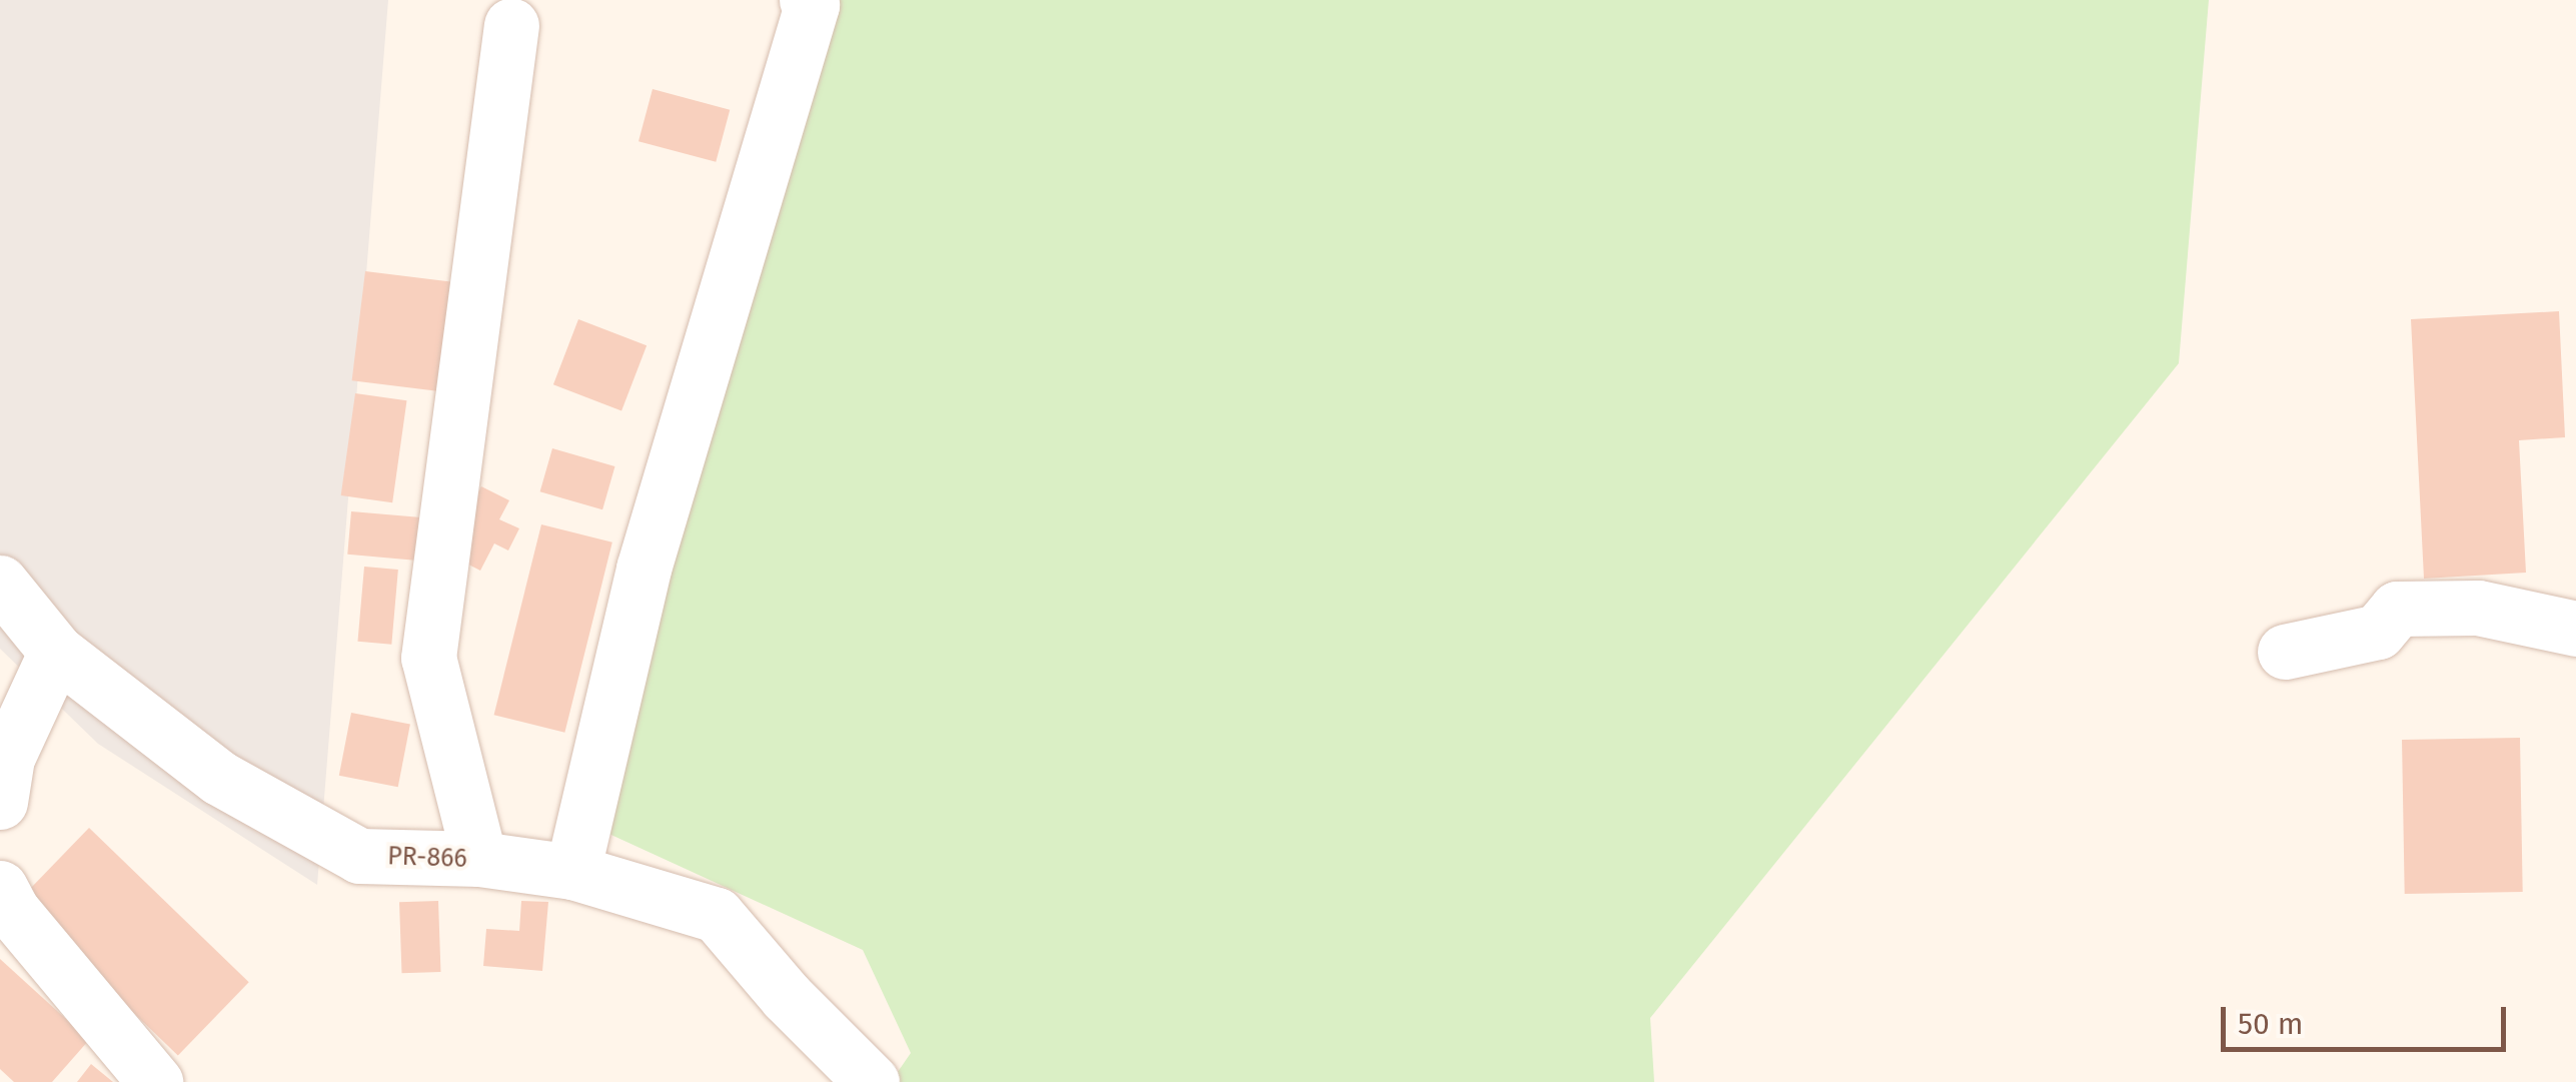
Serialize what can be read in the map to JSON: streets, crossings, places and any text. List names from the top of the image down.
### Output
{
  "streets": {
    "street": ["PR-866"]
  },
  "scale_bar": "50 m"
}
